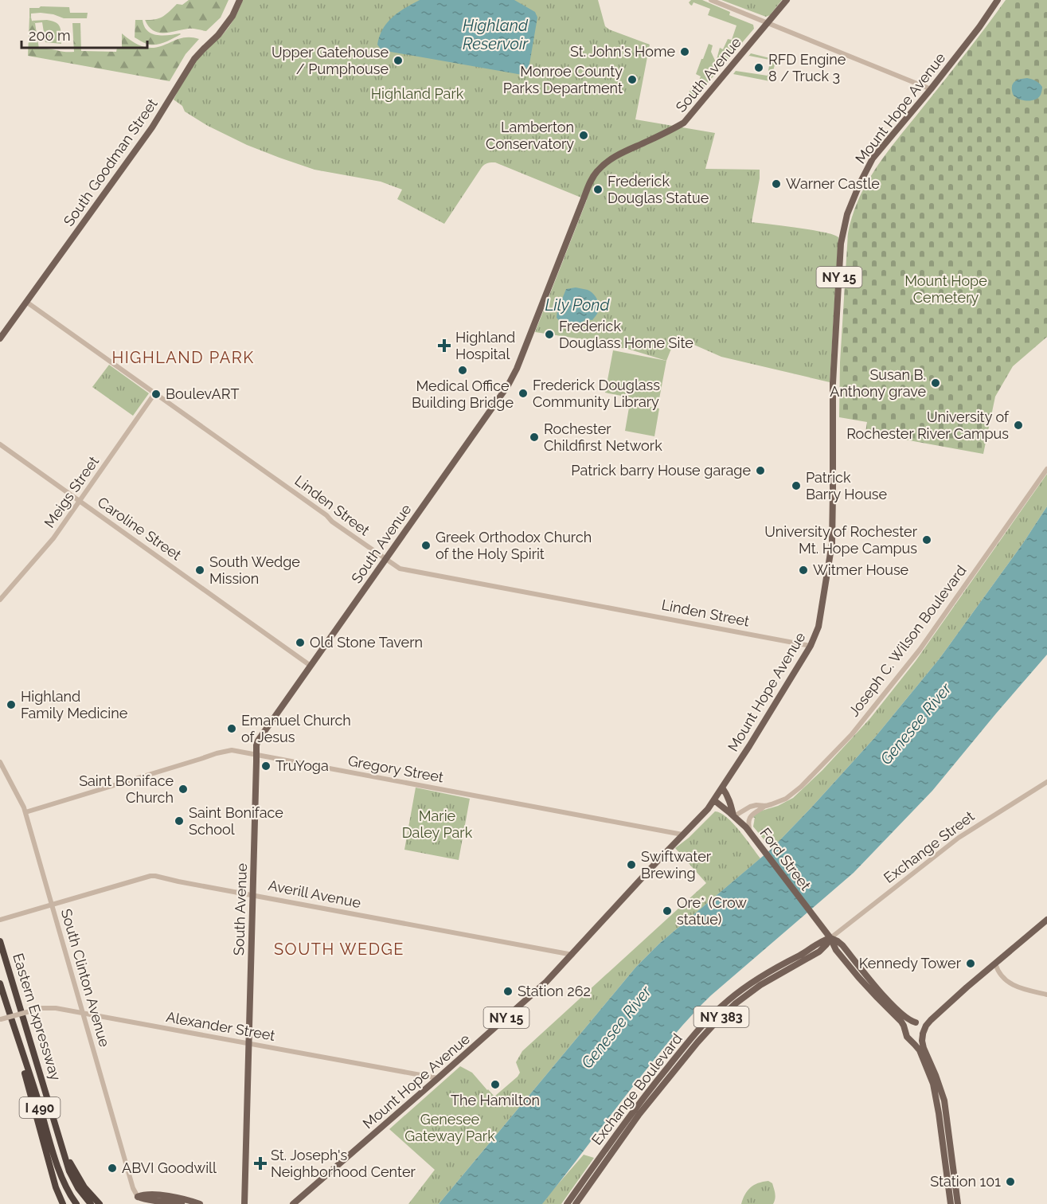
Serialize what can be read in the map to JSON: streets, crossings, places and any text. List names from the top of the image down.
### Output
{
  "streets": {
    "highway": ["Eastern Expressway", "I 490"],
    "main road": [
      "South Avenue",
      "Mount Hope Avenue",
      "South Goodman Street",
      "NY 15",
      "Ford Street",
      "NY 383",
      "Exchange Boulevard"
    ],
    "street": [
      "Meigs Street",
      "Linden Street",
      "Caroline Street",
      "Joseph C. Wilson Boulevard",
      "Gregory Street",
      "Exchange Street",
      "Averill Avenue",
      "South Clinton Avenue",
      "Alexander Street"
    ]
  },
  "crossings": [
    ["South Avenue", "Linden Street"],
    ["South Avenue", "Caroline Street"],
    ["South Avenue", "Gregory Street"],
    ["South Avenue", "Averill Avenue"],
    ["South Avenue", "Alexander Street"],
    ["Mount Hope Avenue", "Linden Street"],
    ["Mount Hope Avenue", "Gregory Street"],
    ["Mount Hope Avenue", "Ford Street"],
    ["Mount Hope Avenue", "Averill Avenue"],
    ["Mount Hope Avenue", "Alexander Street"],
    ["South Goodman Street", "Linden Street"],
    ["Meigs Street", "Linden Street"],
    ["Meigs Street", "Caroline Street"],
    ["Joseph C. Wilson Boulevard", "Ford Street"],
    ["Gregory Street", "South Clinton Avenue"],
    ["Exchange Street", "Ford Street"],
    ["Exchange Street", "Exchange Boulevard"],
    ["Ford Street", "Exchange Boulevard"],
    ["Averill Avenue", "South Clinton Avenue"],
    ["South Clinton Avenue", "Alexander Street"]
  ],
  "districts": ["HIGHLAND PARK", "SOUTH WEDGE"],
  "water": ["Highland Reservoir", "Lily Pond", "Genesee River"],
  "parks": [
    "Highland Park",
    "Mount Hope Cemetery",
    "Marie Daley Park",
    "Genesee Gateway Park"
  ],
  "places": {
    "other": [
      "St. John's Home",
      "Upper Gatehouse / Pumphouse",
      "RFD Engine 8 / Truck 3",
      "Monroe County Parks Department",
      "Lamberton Conservatory",
      "Warner Castle",
      "Frederick Douglas Statue",
      "Frederick Douglass Home Site",
      "Medical Office Building Bridge",
      "Susan B. Anthony grave",
      "Frederick Douglass Community Library",
      "BoulevART",
      "University of Rochester River Campus",
      "Rochester Childfirst Network",
      "Patrick barry House garage",
      "Patrick Barry House",
      "University of Rochester Mt. Hope Campus",
      "Greek Orthodox Church of the Holy Spirit",
      "South Wedge Mission",
      "Witmer House",
      "Old Stone Tavern",
      "Highland Family Medicine",
      "Emanuel Church of Jesus",
      "TruYoga",
      "Saint Boniface Church",
      "Saint Boniface School",
      "Swiftwater Brewing",
      "Ore* (Crow statue)",
      "Kennedy Tower",
      "Station 262",
      "The Hamilton",
      "ABVI Goodwill",
      "Station 101"
    ],
    "health": ["Highland Hospital", "St. Joseph's Neighborhood Center"]
  },
  "scale_bar": "200 m"
}
